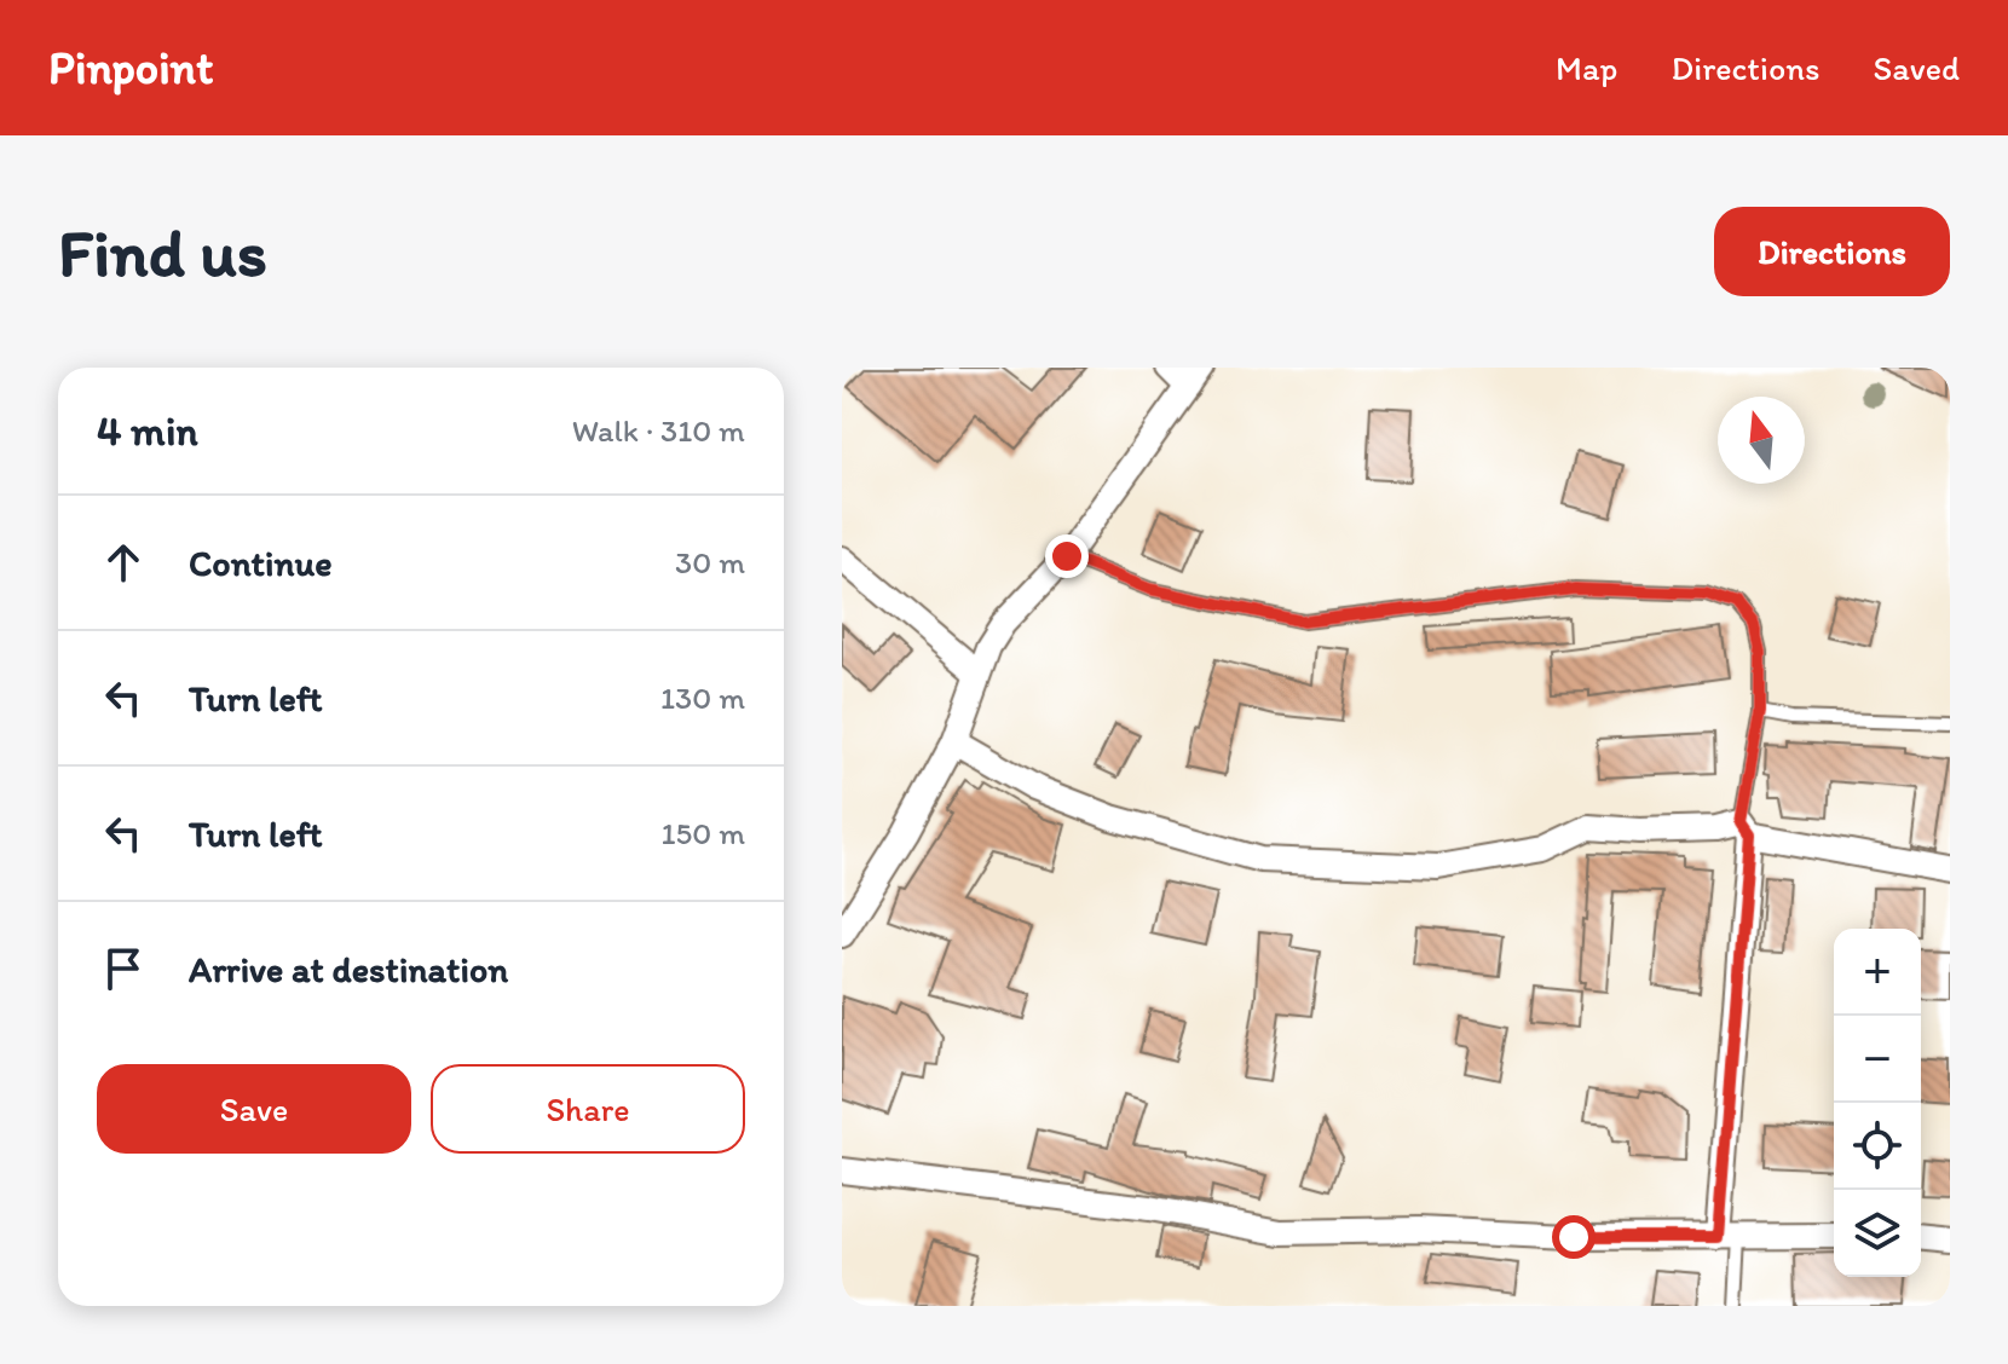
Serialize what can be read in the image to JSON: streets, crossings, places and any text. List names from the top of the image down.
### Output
{
  "north": "top",
  "page": {
    "header": "Pinpoint",
    "nav": ["Map", "Directions", "Saved"],
    "buttons": [
      "Directions",
      ["Save", "Share"]
    ],
    "title": "Find us",
    "heading": ["4 min", "Walk · 310 m"],
    "list": [
      ["Continue", "30 m"],
      ["Turn left", "130 m"],
      ["Turn left", "150 m"],
      "Arrive at destination"
    ],
    "map_buttons": ["+", "−"]
  }
}
